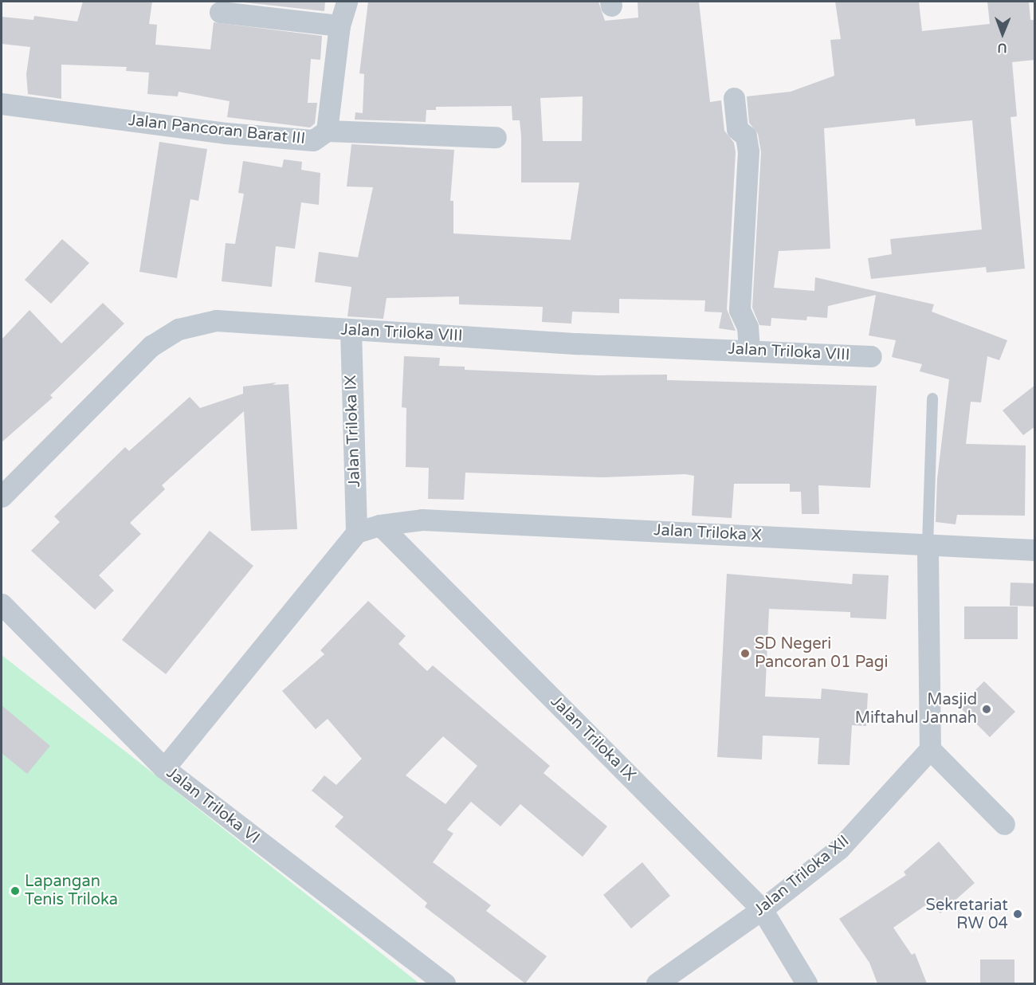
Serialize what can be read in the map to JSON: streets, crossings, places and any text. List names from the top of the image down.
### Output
{
  "streets": {
    "street": [
      "Jalan Pancoran Barat III",
      "Jalan Triloka VIII",
      "Jalan Triloka IX",
      "Jalan Triloka X",
      "Jalan Triloka VI",
      "Jalan Triloka XII"
    ]
  },
  "crossings": [
    ["Jalan Triloka VIII", "Jalan Triloka IX"],
    ["Jalan Triloka IX", "Jalan Triloka X"],
    ["Jalan Triloka IX", "Jalan Triloka XII"]
  ],
  "places": [
    "SD Negeri Pancoran 01 Pagi",
    "Masjid Miftahul Jannah",
    "Lapangan Tenis Triloka",
    "Sekretariat RW 04"
  ],
  "north": "bottom"
}
